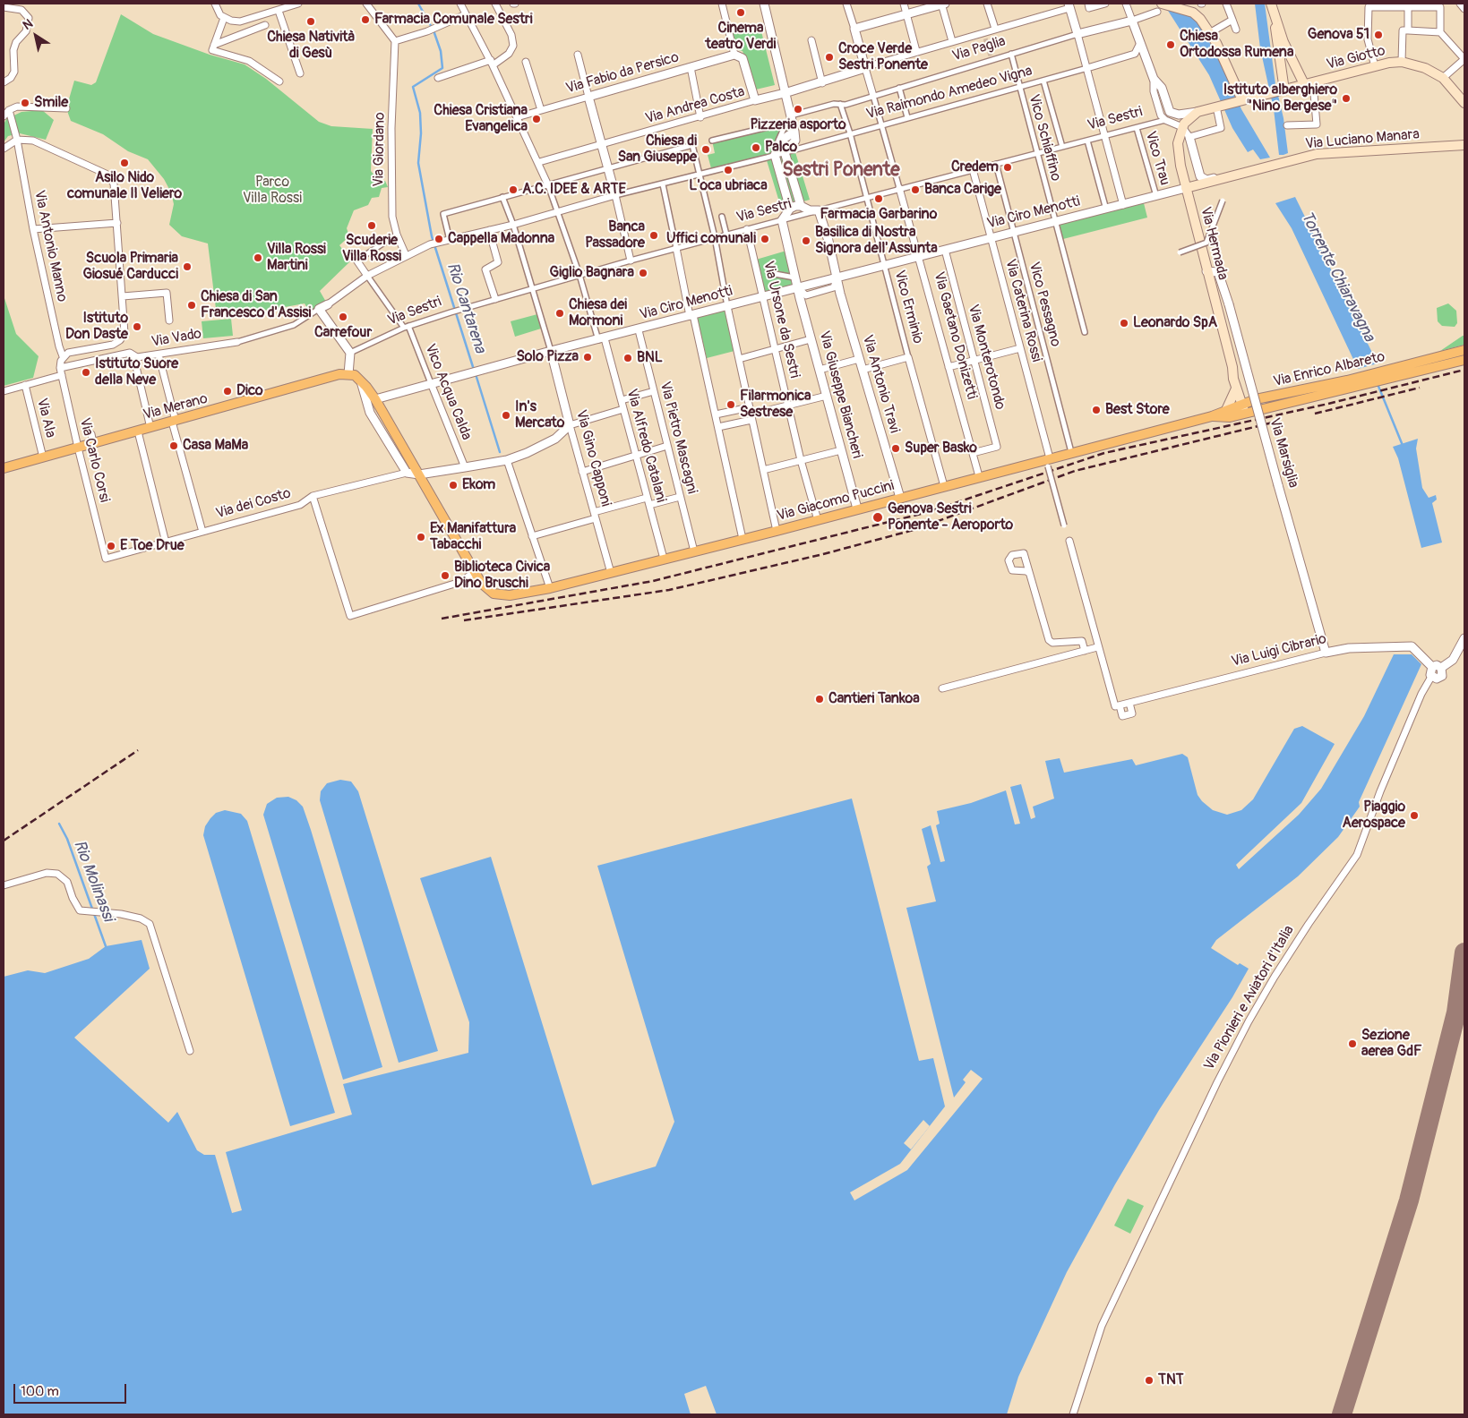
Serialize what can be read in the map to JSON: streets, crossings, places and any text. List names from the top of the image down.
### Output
{
  "streets": {
    "main road": [
      "Via Giotto",
      "Via Luciano Manara",
      "Via Hermada",
      "Via Enrico Albareto",
      "Via Merano",
      "Via Giacomo Puccini"
    ],
    "street": [
      "Via Paglia",
      "Via Fabio da Persico",
      "Via Raimondo Amedeo Vigna",
      "Via Andrea Costa",
      "Via Sestri",
      "Vico Schiaffino",
      "Via Giordano",
      "Vico Trau",
      "Via Ciro Menotti",
      "Via Antonio Manno",
      "Vico Pessagno",
      "Vico Erminio",
      "Via Caterina Rossi",
      "Via Ursone da Sestri",
      "Via Gaetano Donizetti",
      "Via Vado",
      "Via Monterotondo",
      "Via Antonio Travi",
      "Vico Acqua Calda",
      "Via Giuseppe Biancheri",
      "Via Ala",
      "Via Pietro Mascagni",
      "Via Alfredo Catalani",
      "Via Marsiglia",
      "Via Gino Capponi",
      "Via Carlo Corsi",
      "Via dei Costo",
      "Via Luigi Cibrario",
      "Via Pionieri e Aviatori d'Italia"
    ]
  },
  "crossings": [
    ["Via Paglia", "Vico Schiaffino"],
    ["Via Paglia", "Vico Erminio"],
    ["Via Paglia", "Via Gaetano Donizetti"],
    ["Via Raimondo Amedeo Vigna", "Vico Schiaffino"],
    ["Via Raimondo Amedeo Vigna", "Vico Erminio"],
    ["Via Raimondo Amedeo Vigna", "Via Gaetano Donizetti"],
    ["Via Sestri", "Vico Schiaffino"],
    ["Via Sestri", "Vico Trau"],
    ["Via Sestri", "Vico Pessagno"],
    ["Via Sestri", "Vico Erminio"],
    ["Via Sestri", "Via Caterina Rossi"],
    ["Via Sestri", "Via Ursone da Sestri"],
    ["Via Sestri", "Via Gaetano Donizetti"],
    ["Via Sestri", "Via Antonio Travi"],
    ["Via Sestri", "Vico Acqua Calda"],
    ["Via Sestri", "Via Giuseppe Biancheri"],
    ["Vico Schiaffino", "Via Ciro Menotti"],
    ["Via Luciano Manara", "Via Ciro Menotti"],
    ["Via Luciano Manara", "Via Hermada"],
    ["Vico Trau", "Via Ciro Menotti"],
    ["Via Ciro Menotti", "Via Hermada"],
    ["Via Ciro Menotti", "Vico Pessagno"],
    ["Via Ciro Menotti", "Vico Erminio"],
    ["Via Ciro Menotti", "Via Caterina Rossi"],
    ["Via Ciro Menotti", "Via Ursone da Sestri"],
    ["Via Ciro Menotti", "Via Gaetano Donizetti"],
    ["Via Ciro Menotti", "Via Monterotondo"],
    ["Via Ciro Menotti", "Via Antonio Travi"],
    ["Via Ciro Menotti", "Vico Acqua Calda"],
    ["Via Ciro Menotti", "Via Giuseppe Biancheri"],
    ["Via Ciro Menotti", "Via Pietro Mascagni"],
    ["Via Ciro Menotti", "Via Alfredo Catalani"],
    ["Via Ciro Menotti", "Via Gino Capponi"],
    ["Via Ciro Menotti", "Via Giacomo Puccini"],
    ["Via Hermada", "Via Enrico Albareto"],
    ["Via Hermada", "Via Marsiglia"],
    ["Vico Pessagno", "Via Giacomo Puccini"],
    ["Vico Erminio", "Via Giacomo Puccini"],
    ["Via Caterina Rossi", "Via Giacomo Puccini"],
    ["Via Ursone da Sestri", "Via Giacomo Puccini"],
    ["Via Gaetano Donizetti", "Via Monterotondo"],
    ["Via Gaetano Donizetti", "Via Giacomo Puccini"],
    ["Via Vado", "Via Carlo Corsi"],
    ["Via Enrico Albareto", "Via Giacomo Puccini"],
    ["Via Antonio Travi", "Via Giacomo Puccini"],
    ["Via Giuseppe Biancheri", "Via Giacomo Puccini"],
    ["Via Merano", "Via Ala"],
    ["Via Merano", "Via Carlo Corsi"],
    ["Via Merano", "Via Giacomo Puccini"],
    ["Via Pietro Mascagni", "Via Giacomo Puccini"],
    ["Via Alfredo Catalani", "Via Giacomo Puccini"],
    ["Via Marsiglia", "Via Luigi Cibrario"],
    ["Via Gino Capponi", "Via Giacomo Puccini"],
    ["Via Carlo Corsi", "Via dei Costo"],
    ["Via Luigi Cibrario", "Via Pionieri e Aviatori d'Italia"]
  ],
  "districts": ["Sestri Ponente"],
  "water": ["Torrente Chiaravagna", "Rio Cantarena", "Rio Molinassi"],
  "parks": ["Parco Villa Rossi"],
  "places": [
    "Cinema teatro Verdi",
    "Farmacia Comunale Sestri",
    "Chiesa Natività di Gesù",
    "Genova 51",
    "Chiesa Ortodossa Rumena",
    "Croce Verde Sestri Ponente",
    "Istituto alberghiero \"Nino Bergese\"",
    "Smile",
    "Pizzeria asporto",
    "Chiesa Cristiana Evangelica",
    "Palco",
    "Chiesa di San Giuseppe",
    "Asilo Nido comunale Il Veliero",
    "Credem",
    "L'oca ubriaca",
    "A.C. IDEE & ARTE",
    "Banca Carige",
    "Farmacia Garbarino",
    "Scuderie Villa Rossi",
    "Banca Passadore",
    "Cappella Madonna",
    "Uffici comunali",
    "Basilica di Nostra Signora dell'Assunta",
    "Villa Rossi Martini",
    "Scuola Primaria Giosué Carducci",
    "Giglio Bagnara",
    "Chiesa di San Francesco d'Assisi",
    "Chiesa dei Mormoni",
    "Carrefour",
    "Leonardo SpA",
    "Istituto Don Daste",
    "Solo Pizza",
    "BNL",
    "Istituto Suore della Neve",
    "Dico",
    "Filarmonica Sestrese",
    "Best Store",
    "In's Mercato",
    "Casa MaMa",
    "Super Basko",
    "Ekom",
    "Genova Sestri Ponente - Aeroporto",
    "Ex Manifattura Tabacchi",
    "E Toe Drue",
    "Biblioteca Civica Dino Bruschi",
    "Cantieri Tankoa",
    "Piaggio Aerospace",
    "Sezione aerea GdF",
    "TNT"
  ],
  "scale_bar": "100 m",
  "north": "top left"
}
